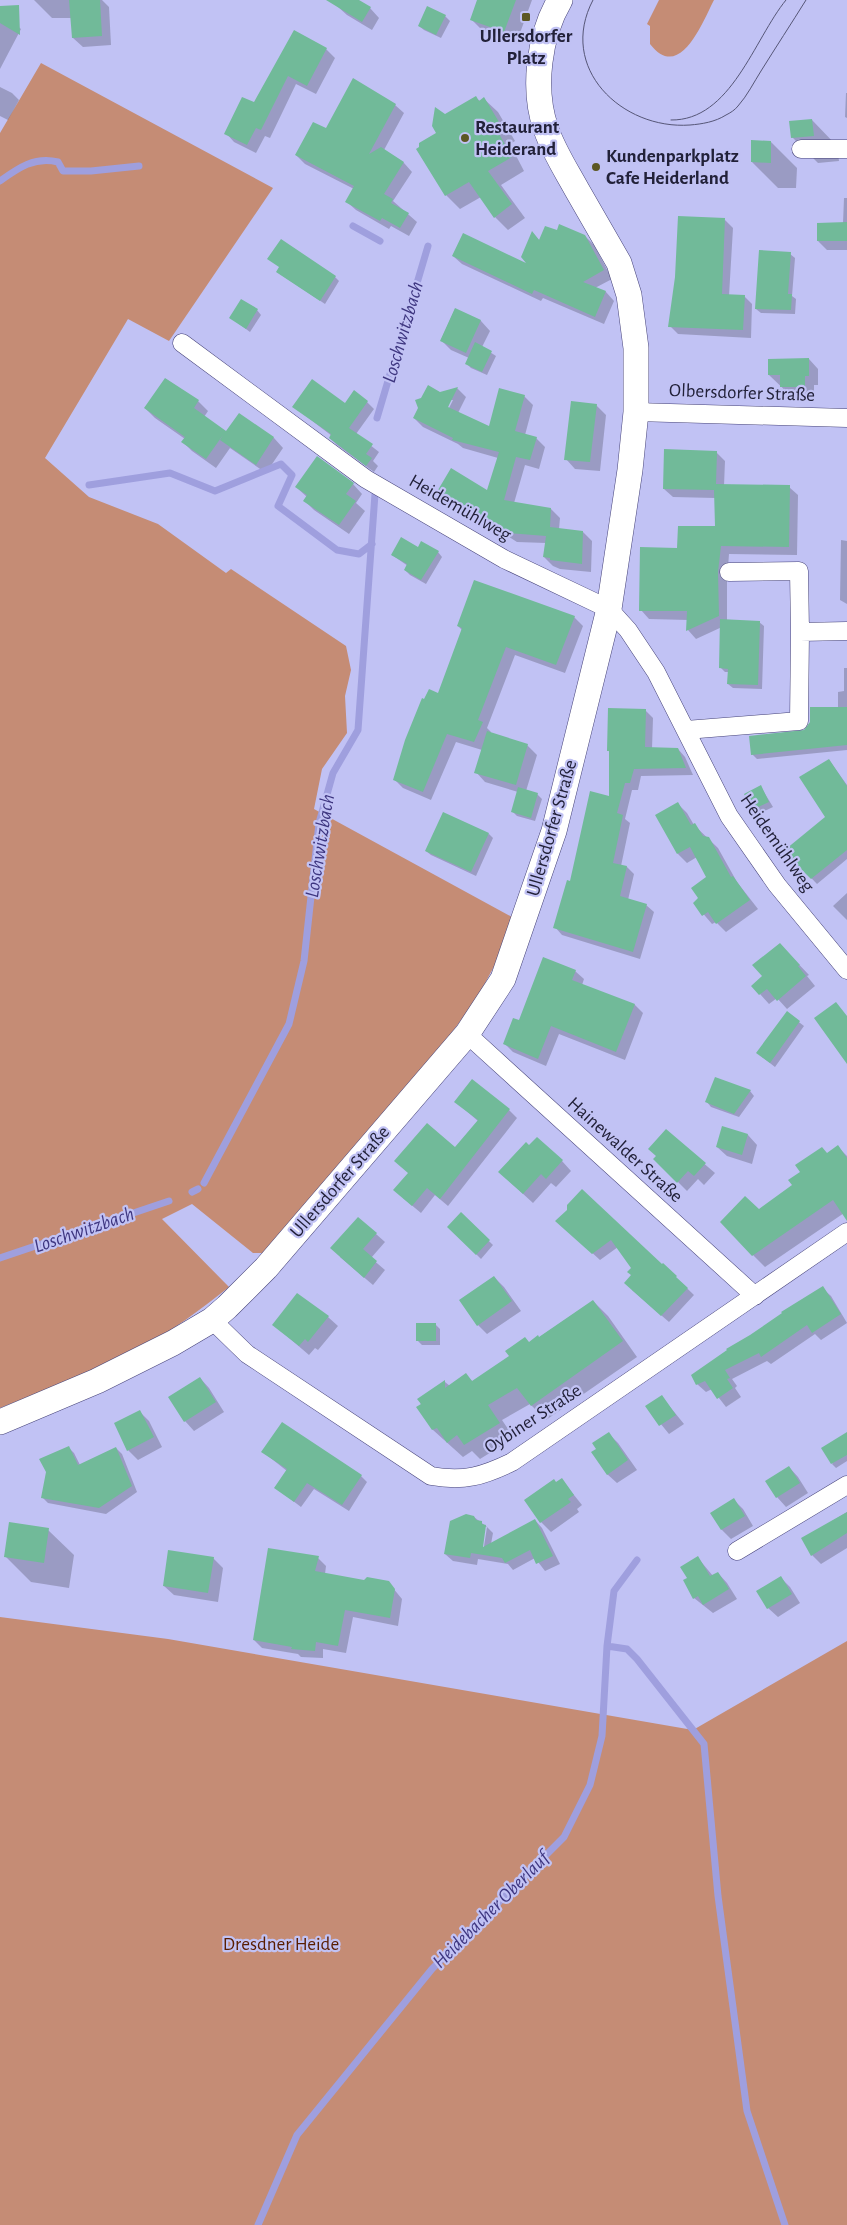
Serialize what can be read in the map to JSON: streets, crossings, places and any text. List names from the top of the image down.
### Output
{
  "streets": {
    "main road": ["Ullersdorfer Straße"],
    "street": [
      "Olbersdorfer Straße",
      "Heidemühlweg",
      "Hainewalder Straße",
      "Oybiner Straße"
    ]
  },
  "crossings": [
    ["Olbersdorfer Straße", "Ullersdorfer Straße"],
    ["Heidemühlweg", "Ullersdorfer Straße"],
    ["Ullersdorfer Straße", "Hainewalder Straße"],
    ["Ullersdorfer Straße", "Oybiner Straße"],
    ["Hainewalder Straße", "Oybiner Straße"]
  ],
  "water": ["Loschwitzbach", "Heidebacher Oberlauf"],
  "parks": ["Dresdner Heide"],
  "places": {
    "transit": ["Ullersdorfer Platz"],
    "other": ["Restaurant Heiderand", "Kundenparkplatz Cafe Heiderland"]
  }
}
